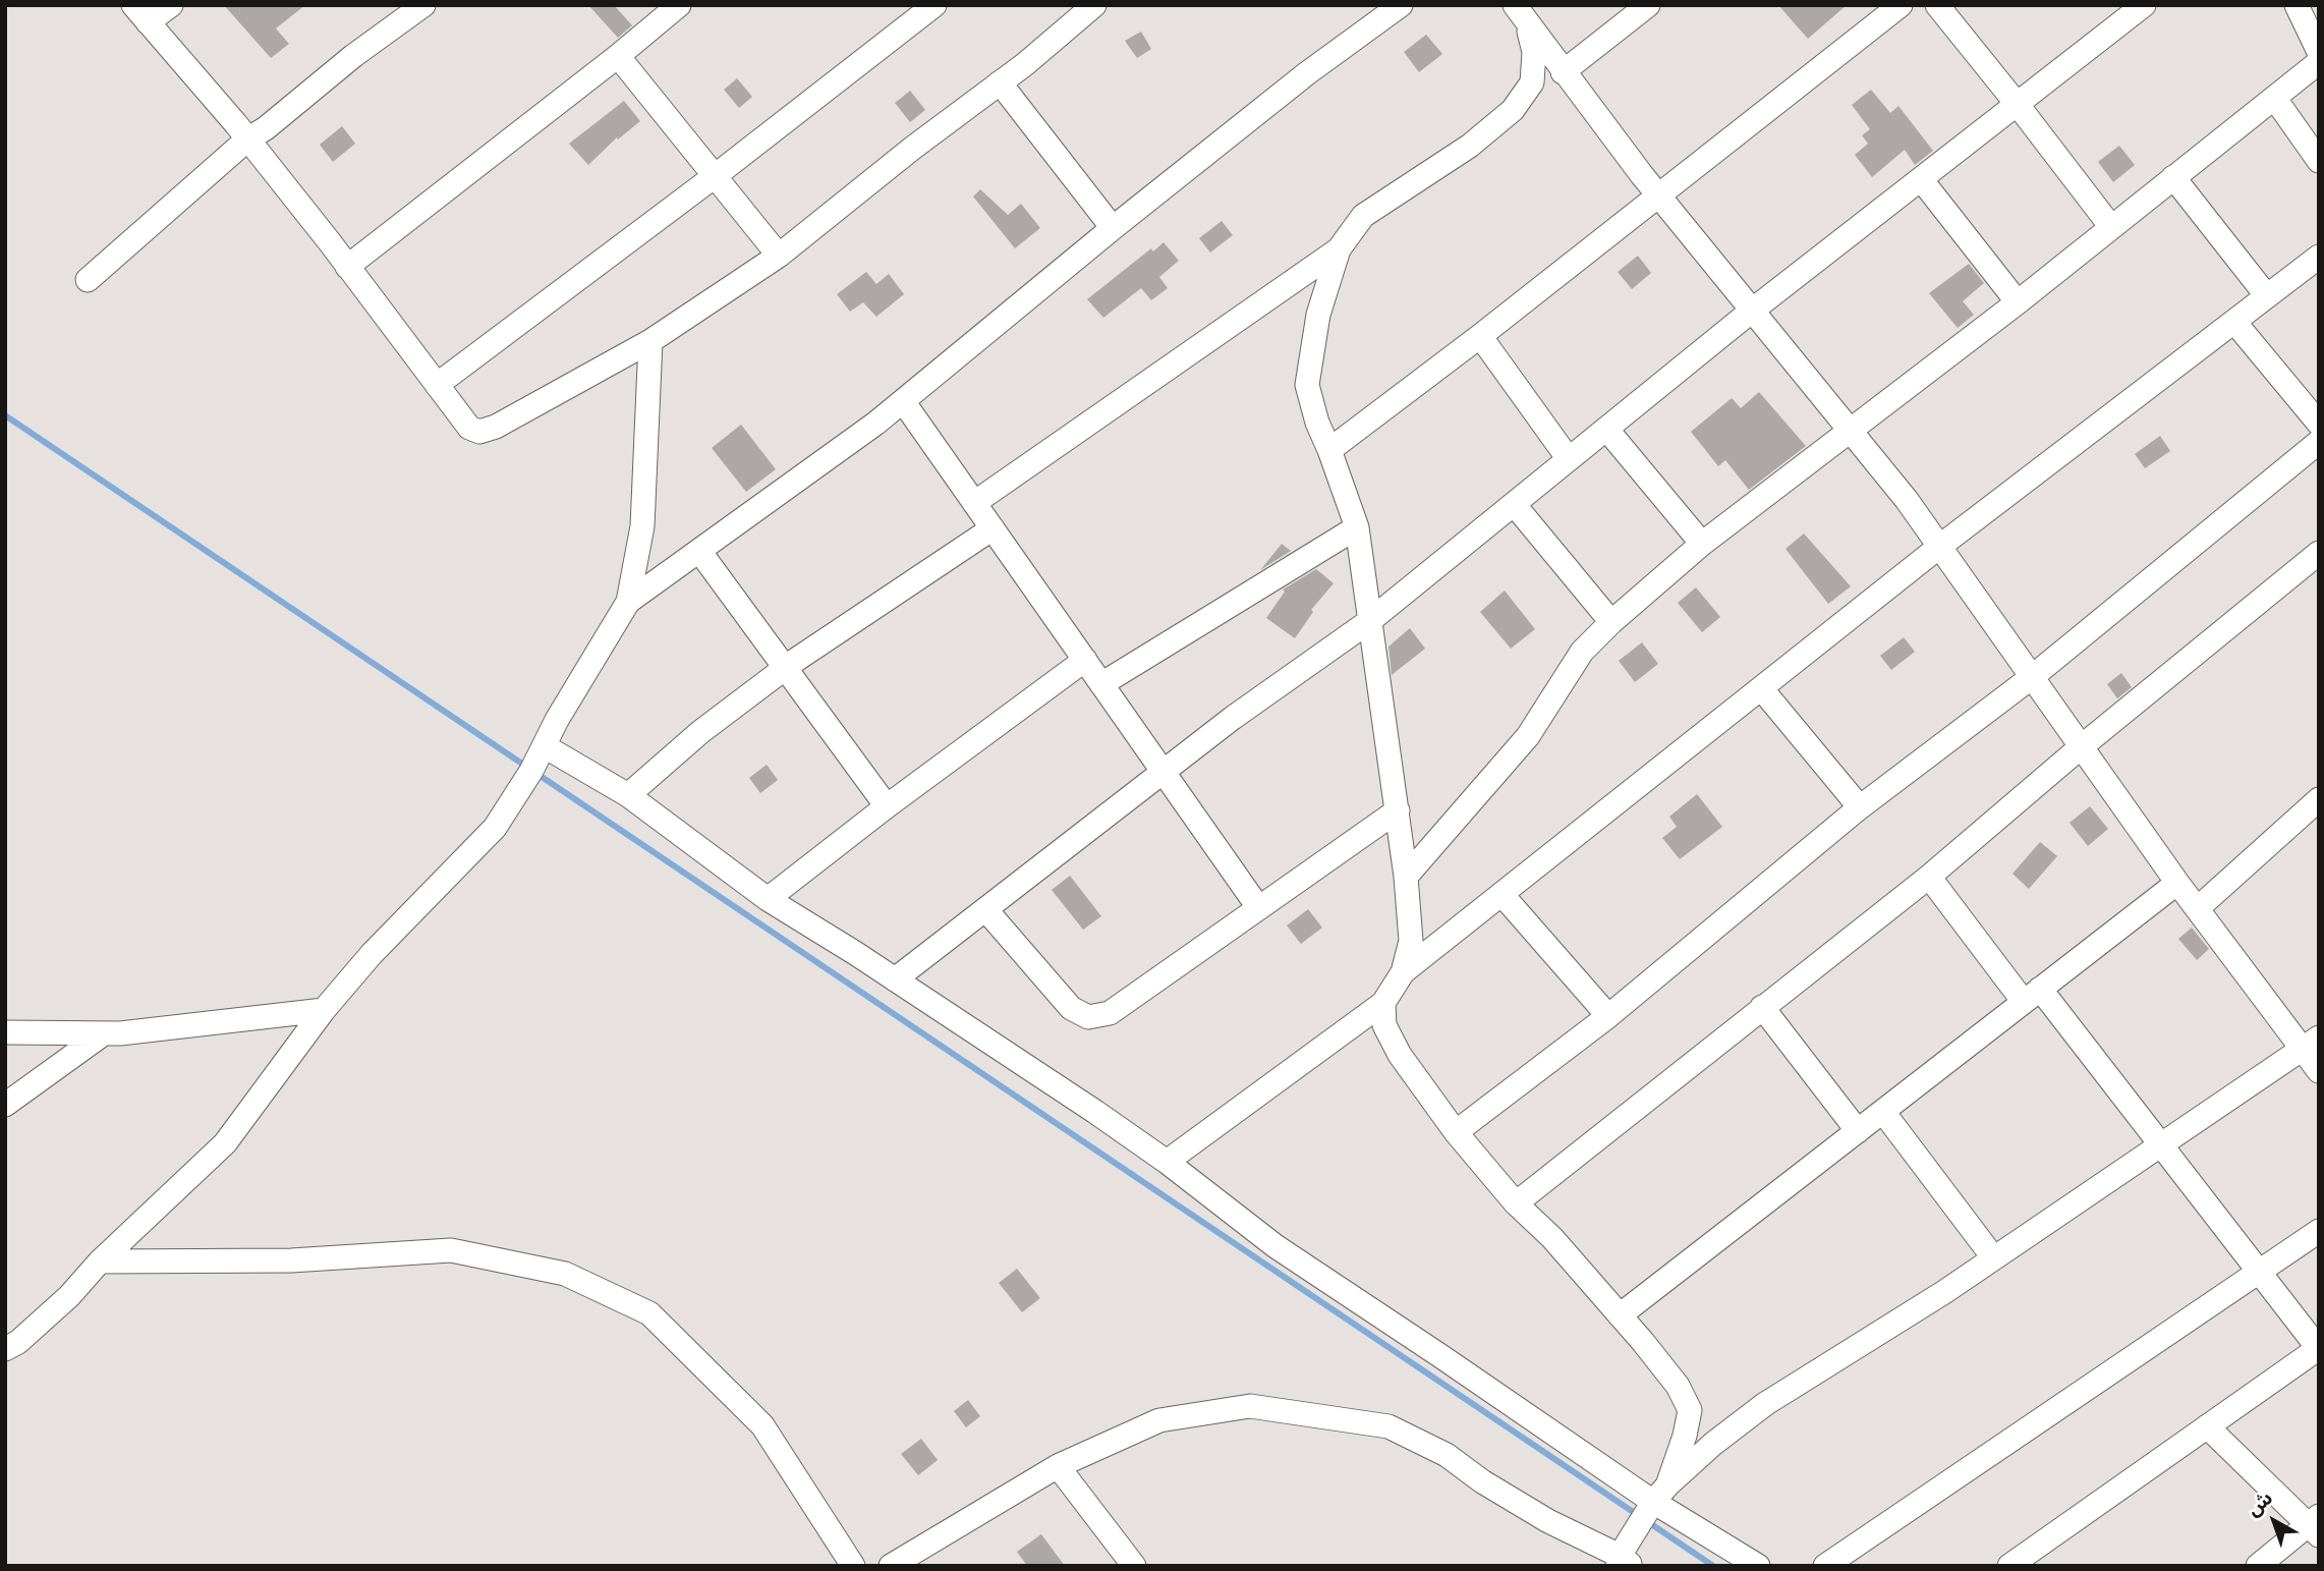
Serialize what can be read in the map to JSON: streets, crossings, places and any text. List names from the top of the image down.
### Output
{
  "north": "top left"
}
